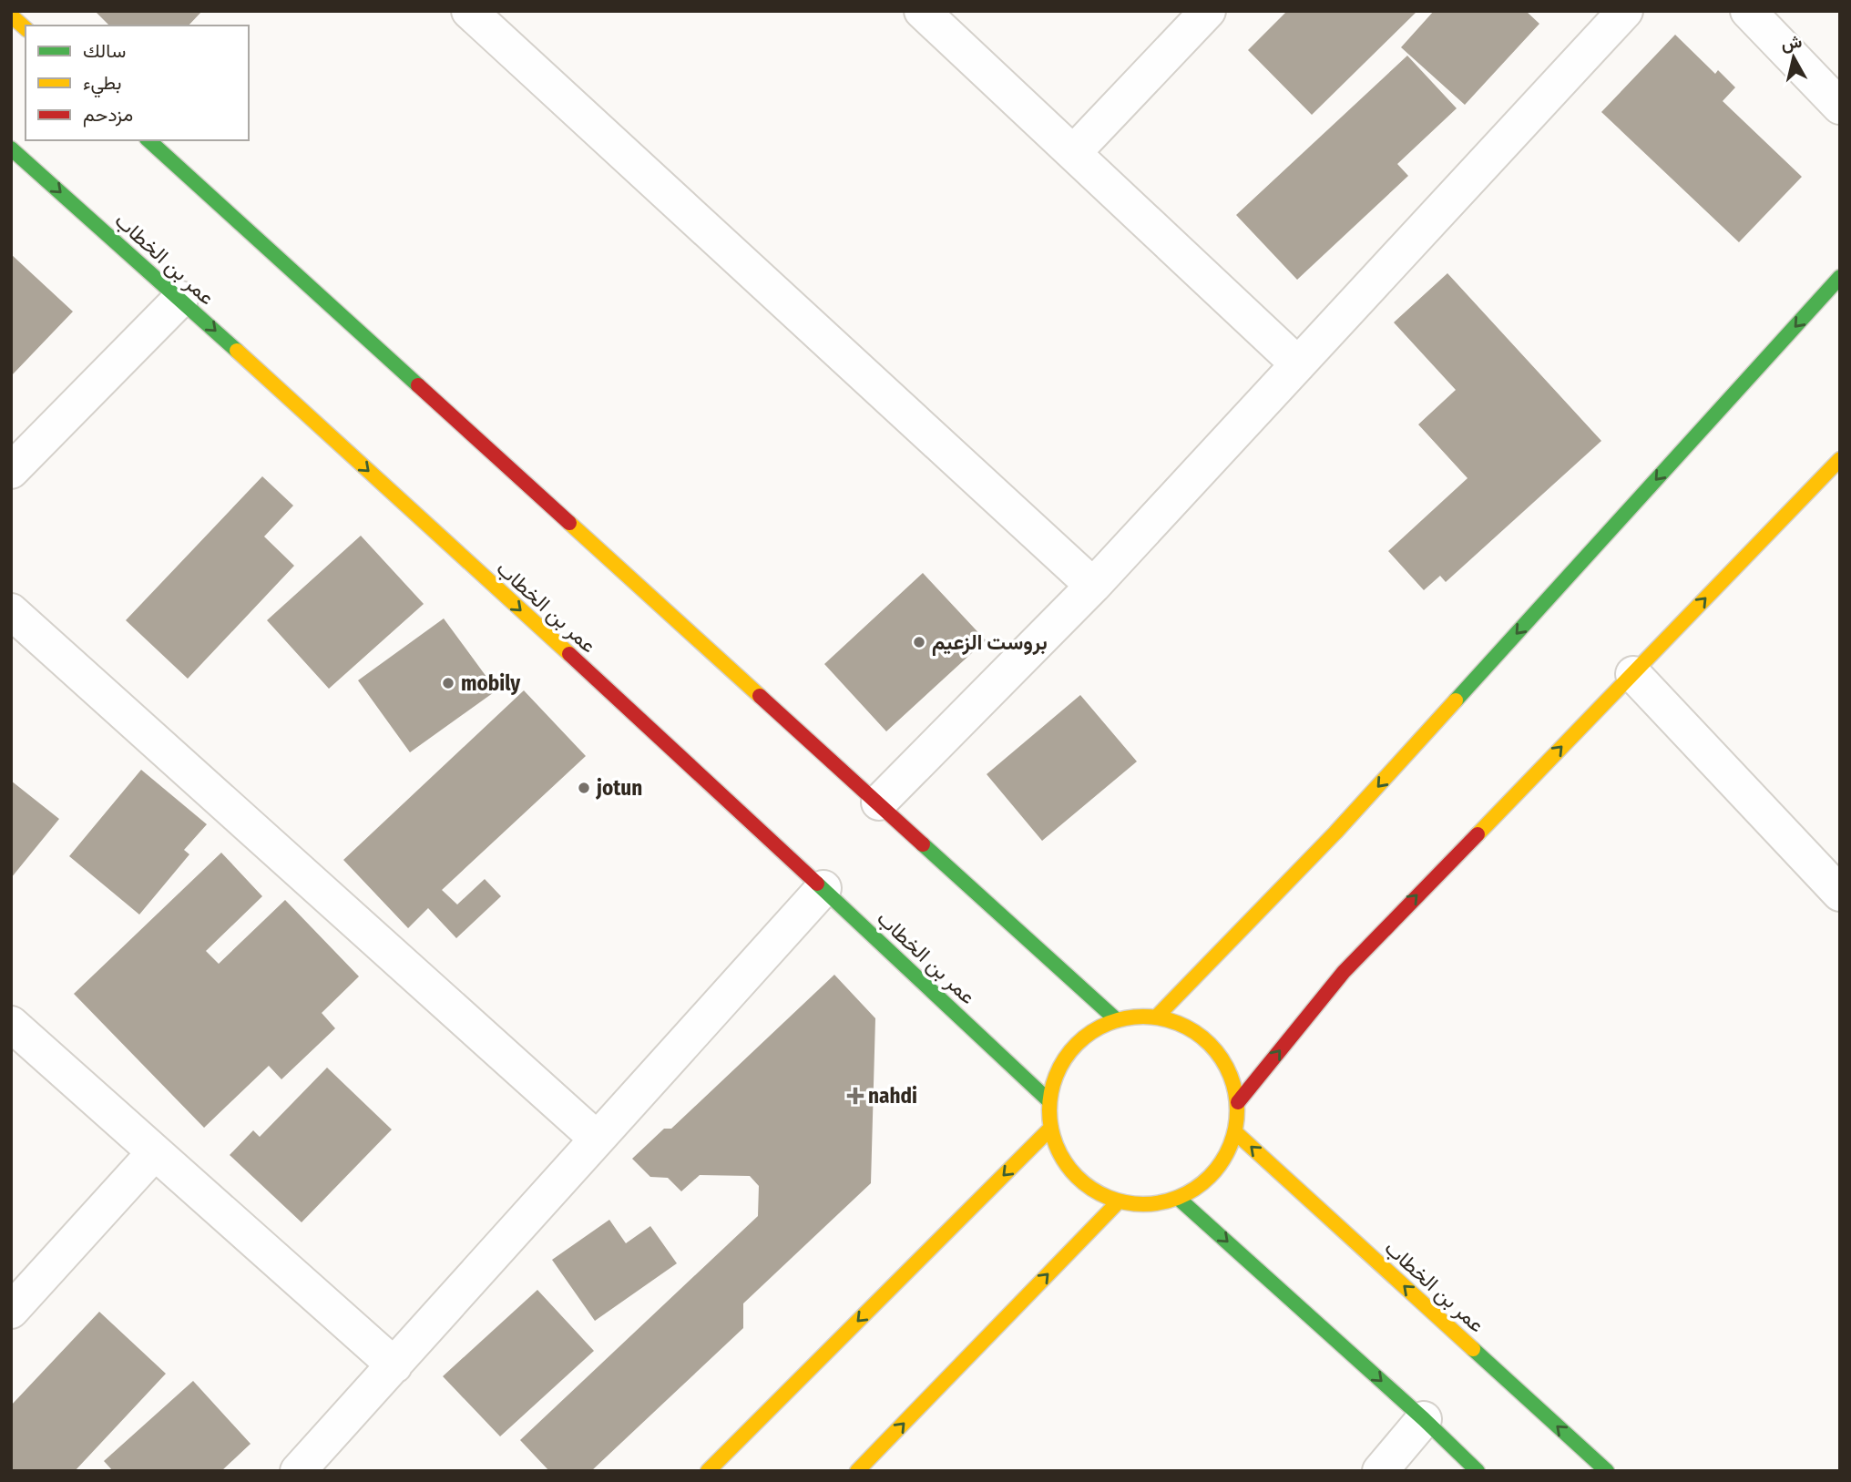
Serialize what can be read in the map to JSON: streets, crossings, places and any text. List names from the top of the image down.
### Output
{
  "streets": {
    "street": ["عمر بن الخطاب"]
  },
  "places": {
    "other": ["بروست الزعيم", "mobily", "jotun"],
    "health": ["nahdi"]
  },
  "legend": ["سالك", "بطيء", "مزدحم"],
  "north": "top"
}
